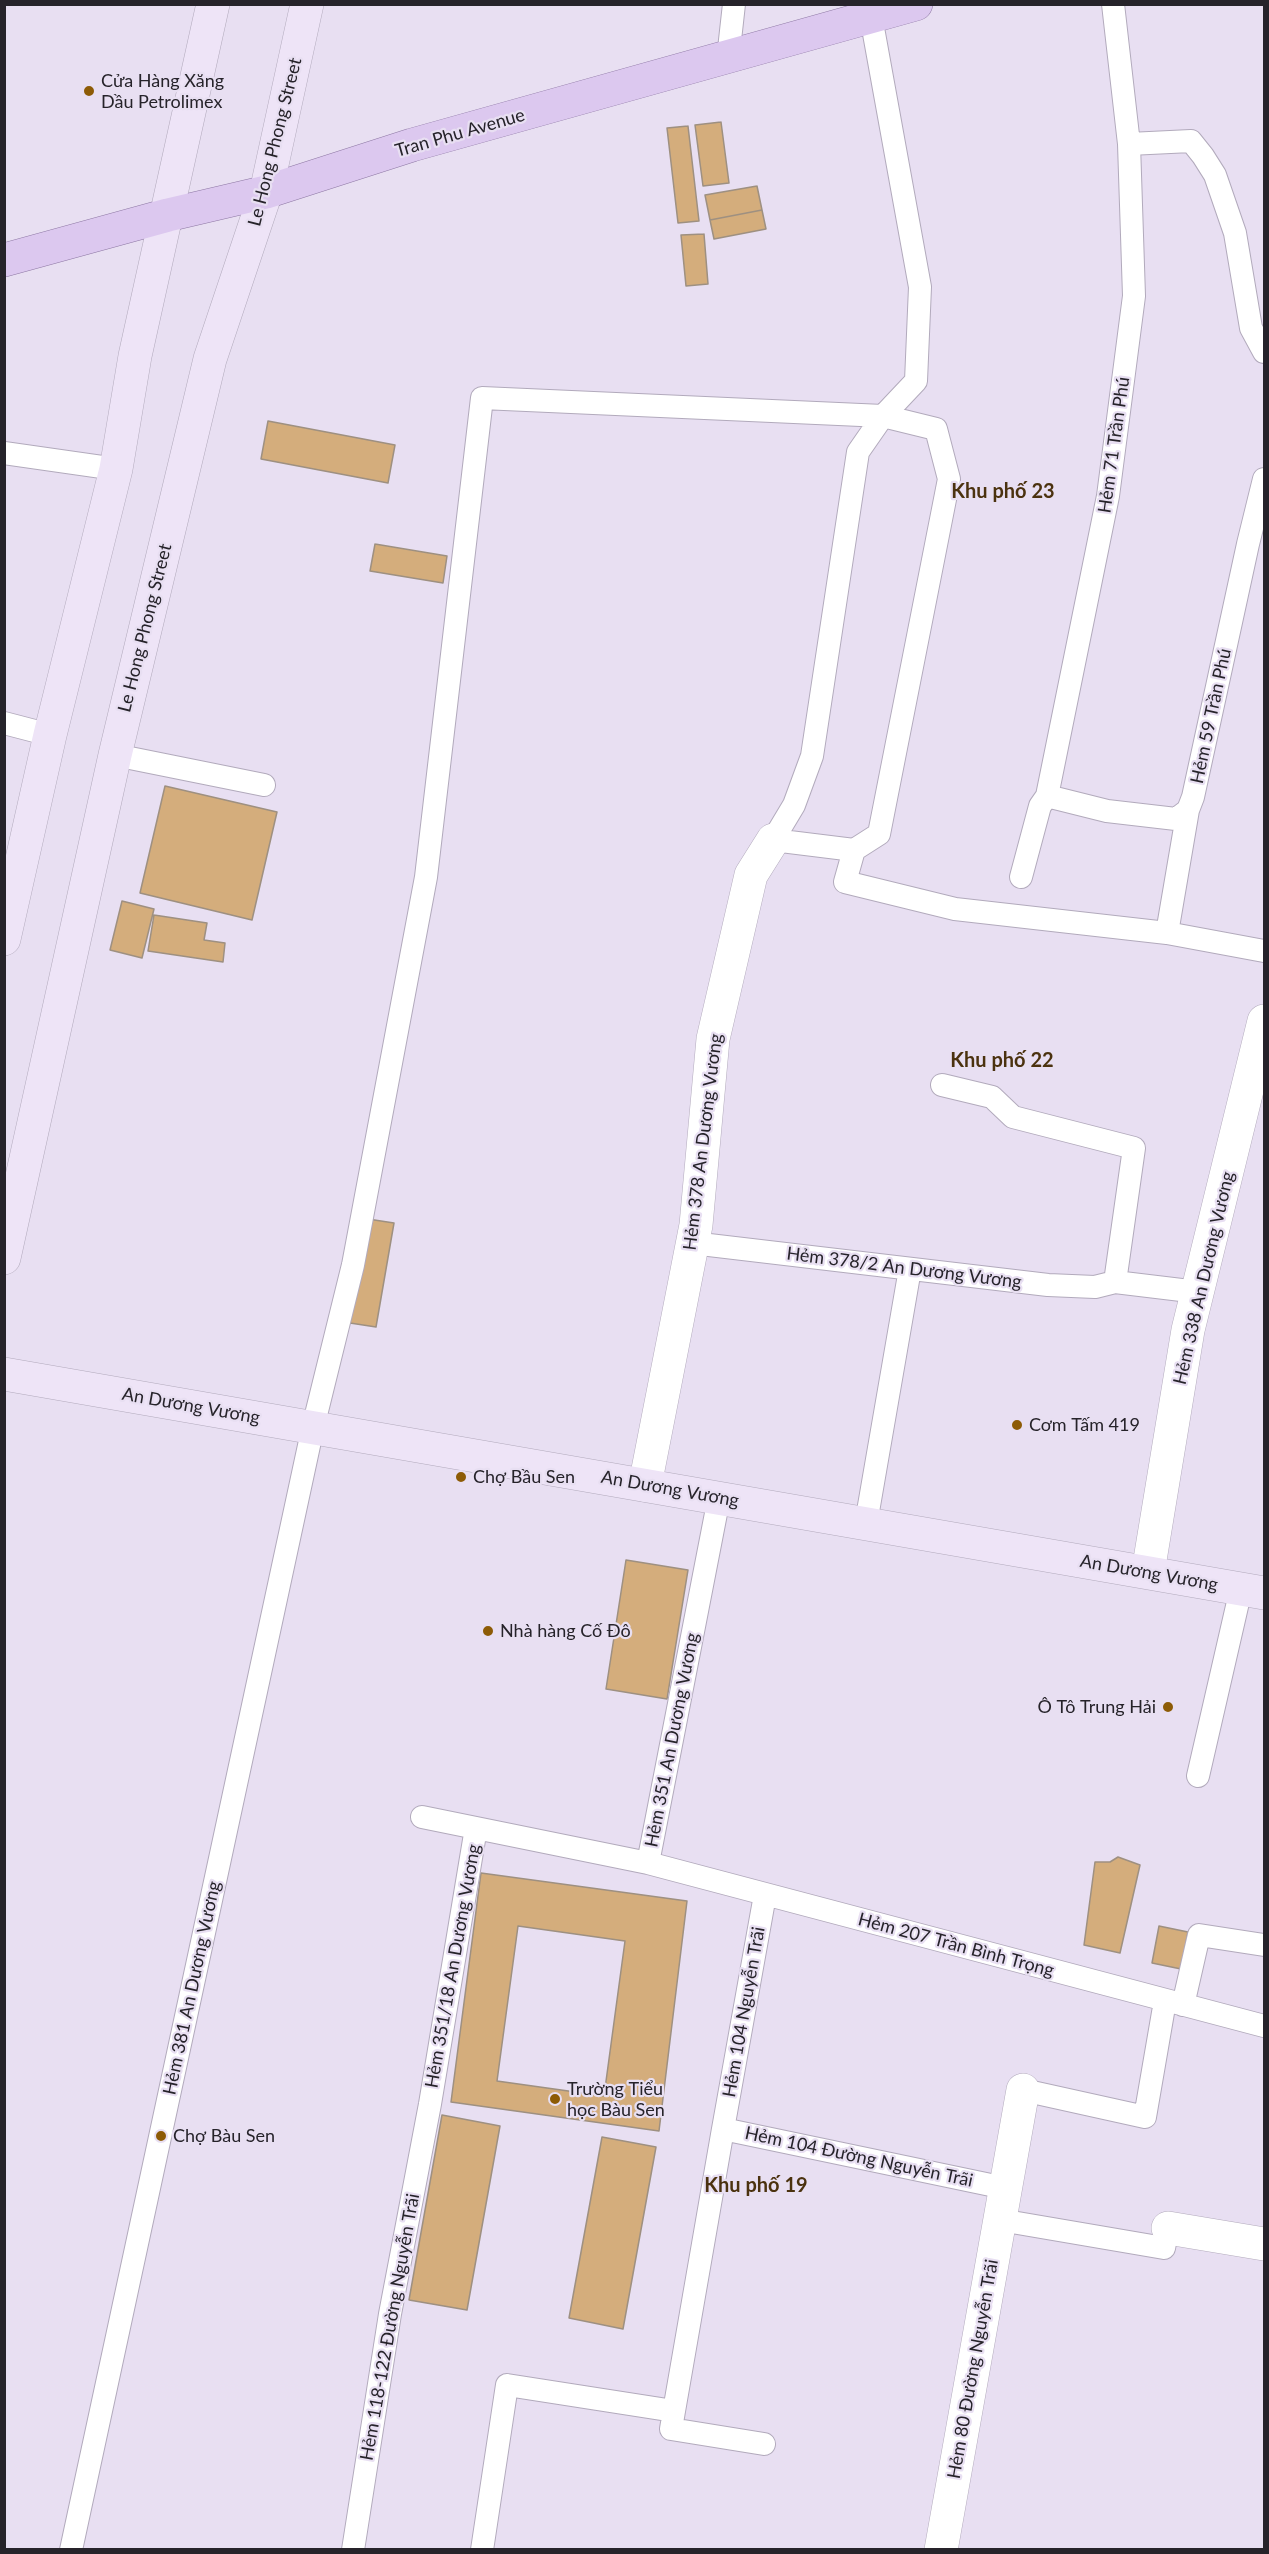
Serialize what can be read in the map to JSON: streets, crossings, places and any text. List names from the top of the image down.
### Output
{
  "streets": {
    "main road": ["Tran Phu Avenue", "Le Hong Phong Street", "An Dương Vương"],
    "street": ["Hẻm 378 An Dương Vương", "Hẻm 338 An Dương Vương", "Hẻm 80 Đường Nguyễn Trãi"],
    "lane": [
      "Hẻm 71 Trần Phú",
      "Hẻm 59 Trần Phú",
      "Hẻm 378/2 An Dương Vương",
      "Hẻm 351 An Dương Vương",
      "Hẻm 207 Trần Bình Trọng",
      "Hẻm 351/18 An Dương Vương",
      "Hẻm 381 An Dương Vương",
      "Hẻm 104 Nguyễn Trãi",
      "Hẻm 104 Đường Nguyễn Trãi",
      "Hẻm 118-122 Đường Nguyễn Trãi"
    ]
  },
  "crossings": [
    ["Tran Phu Avenue", "Le Hong Phong Street"],
    ["Hẻm 378 An Dương Vương", "Hẻm 378/2 An Dương Vương"],
    ["Hẻm 378 An Dương Vương", "An Dương Vương"],
    ["Hẻm 378/2 An Dương Vương", "Hẻm 338 An Dương Vương"],
    ["Hẻm 338 An Dương Vương", "An Dương Vương"],
    ["An Dương Vương", "Hẻm 351 An Dương Vương"],
    ["An Dương Vương", "Hẻm 381 An Dương Vương"],
    ["Hẻm 351 An Dương Vương", "Hẻm 207 Trần Bình Trọng"],
    ["Hẻm 351 An Dương Vương", "Hẻm 351/18 An Dương Vương"],
    ["Hẻm 207 Trần Bình Trọng", "Hẻm 104 Nguyễn Trãi"],
    ["Hẻm 351/18 An Dương Vương", "Hẻm 118-122 Đường Nguyễn Trãi"],
    ["Hẻm 104 Nguyễn Trãi", "Hẻm 104 Đường Nguyễn Trãi"],
    ["Hẻm 104 Đường Nguyễn Trãi", "Hẻm 80 Đường Nguyễn Trãi"]
  ],
  "districts": ["Khu phố 23", "Khu phố 22", "Khu phố 19"],
  "places": [
    "Cửa Hàng Xăng Dầu Petrolimex",
    "Cơm Tấm 419",
    "Chợ Bầu Sen",
    "Nhà hàng Cố Đô",
    "Ô Tô Trung Hải",
    "Trường Tiểu học Bàu Sen",
    "Chợ Bàu Sen"
  ]
}
